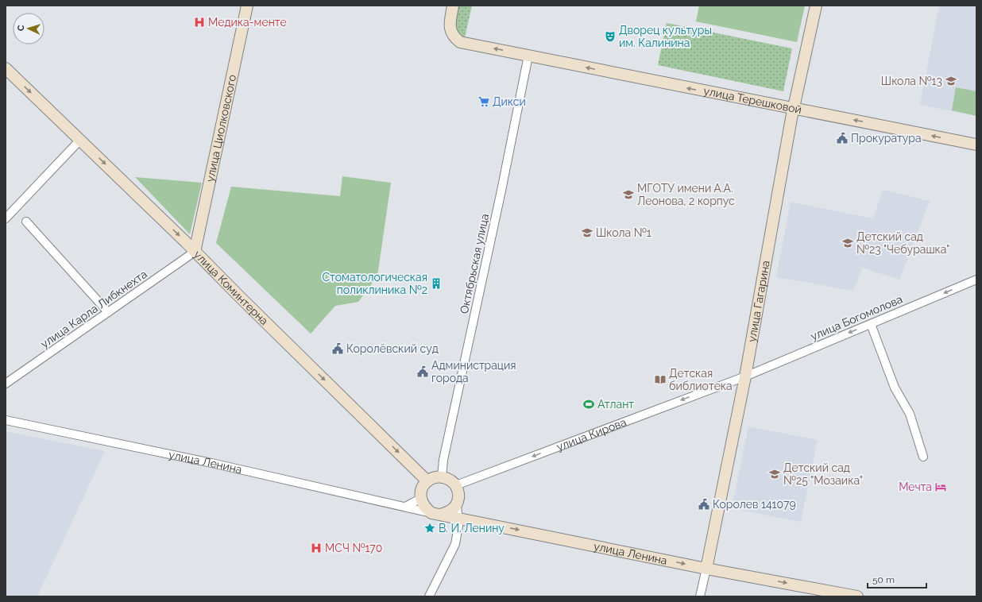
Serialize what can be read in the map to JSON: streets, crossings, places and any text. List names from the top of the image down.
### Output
{
  "streets": {
    "main road": [
      "улица Терешковой",
      "улица Циолковского",
      "улица Коминтерна",
      "улица Гагарина",
      "улица Ленина"
    ],
    "street": [
      "Октябрьская улица",
      "улица Карла Либкнехта",
      "улица Богомолова",
      "улица Кирова"
    ]
  },
  "crossings": [
    ["улица Терешковой", "Октябрьская улица"],
    ["улица Терешковой", "улица Гагарина"],
    ["улица Циолковского", "улица Коминтерна"],
    ["улица Циолковского", "улица Карла Либкнехта"],
    ["Октябрьская улица", "улица Коминтерна"],
    ["Октябрьская улица", "улица Кирова"],
    ["Октябрьская улица", "улица Ленина"],
    ["улица Коминтерна", "улица Карла Либкнехта"],
    ["улица Коминтерна", "улица Кирова"],
    ["улица Коминтерна", "улица Ленина"],
    ["улица Гагарина", "улица Богомолова"],
    ["улица Гагарина", "улица Кирова"],
    ["улица Гагарина", "улица Ленина"],
    ["улица Богомолова", "улица Кирова"],
    ["улица Кирова", "улица Ленина"]
  ],
  "one_way": [
    "улица Терешковой",
    "улица Коминтерна",
    "улица Богомолова",
    "улица Кирова",
    "улица Ленина"
  ],
  "places": {
    "hospital": ["Медика-менте", "МСЧ №170"],
    "theatre": ["Дворец культуры им. Калинина"],
    "school or university": [
      "Школа №13",
      "МГОТУ имени А.А. Леонова, 2 корпус",
      "Школа №1",
      "Детский сад №23 \"Чебурашка\"",
      "Детский сад №25 \"Мозаика\""
    ],
    "supermarket": ["Дикси"],
    "public building": [
      "Прокуратура",
      "Королёвский суд",
      "Администрация города",
      "Королев 141079"
    ],
    "building": ["Стоматологическая поликлиника №2"],
    "library": ["Детская библиотека"],
    "sports": ["Атлант"],
    "hotel": ["Мечта"],
    "place": ["В. И. Ленину"]
  },
  "scale_bar": "50 m",
  "north": "left"
}
